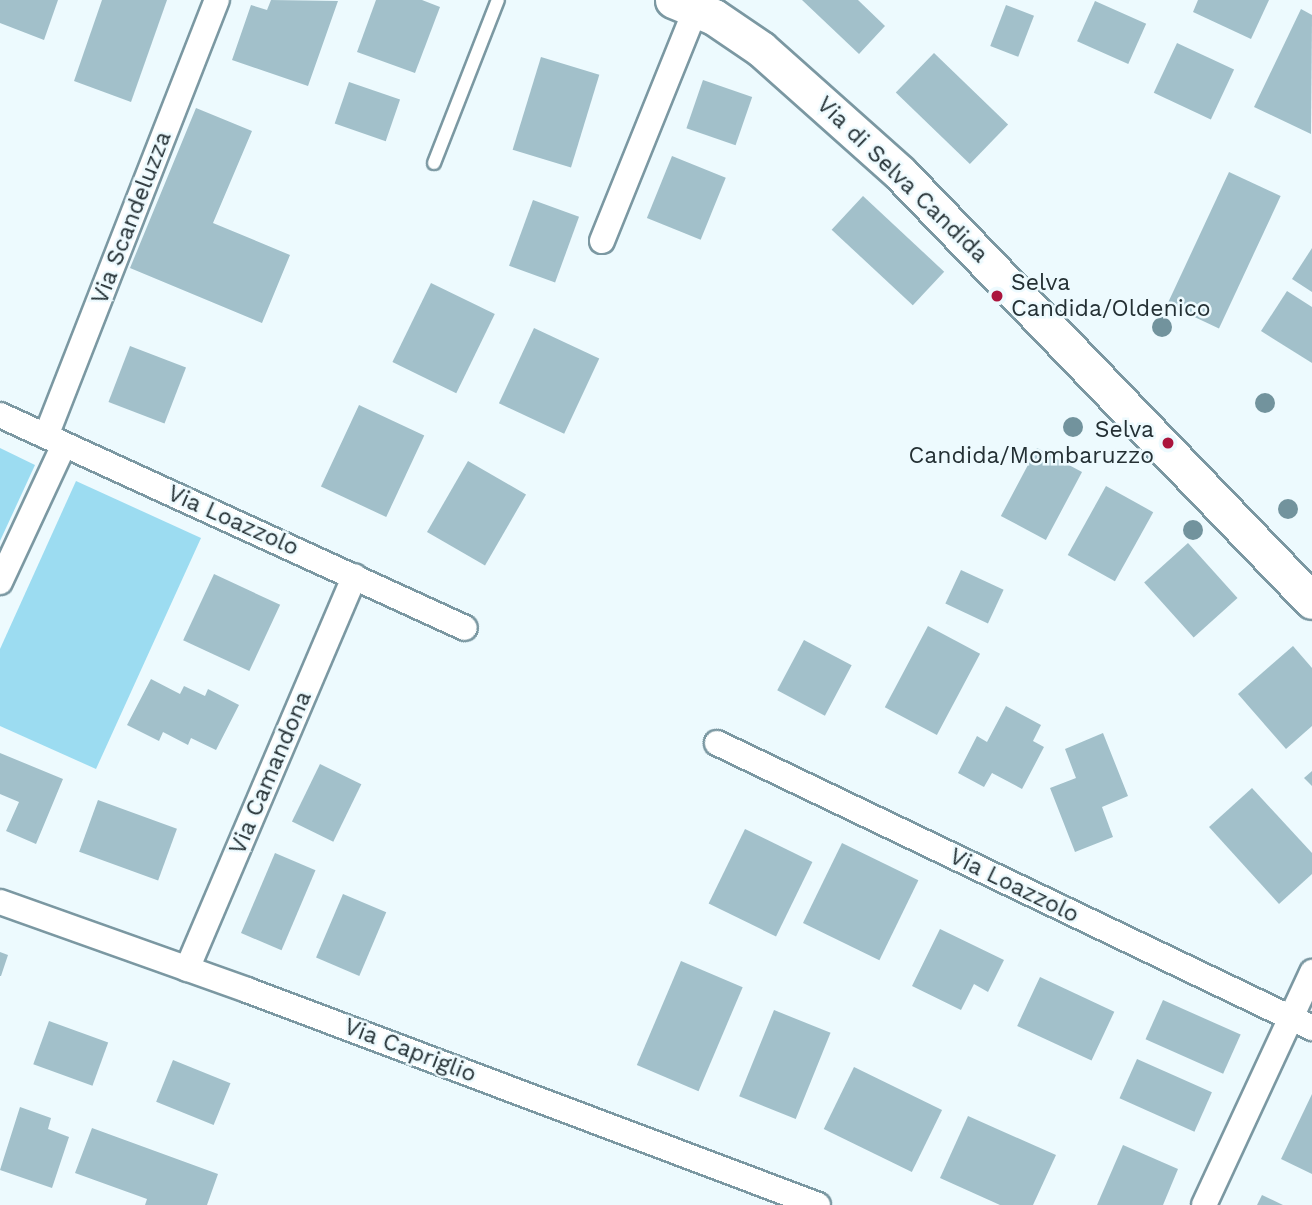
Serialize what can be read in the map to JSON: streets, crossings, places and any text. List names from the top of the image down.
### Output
{
  "streets": {
    "street": [
      "Via di Selva Candida",
      "Via Scandeluzza",
      "Via Loazzolo",
      "Via Camandona",
      "Via Capriglio"
    ]
  },
  "crossings": [
    ["Via Scandeluzza", "Via Loazzolo"],
    ["Via Loazzolo", "Via Camandona"],
    ["Via Camandona", "Via Capriglio"]
  ],
  "places": ["Selva Candida/Oldenico", "Selva Candida/Mombaruzzo"]
}
